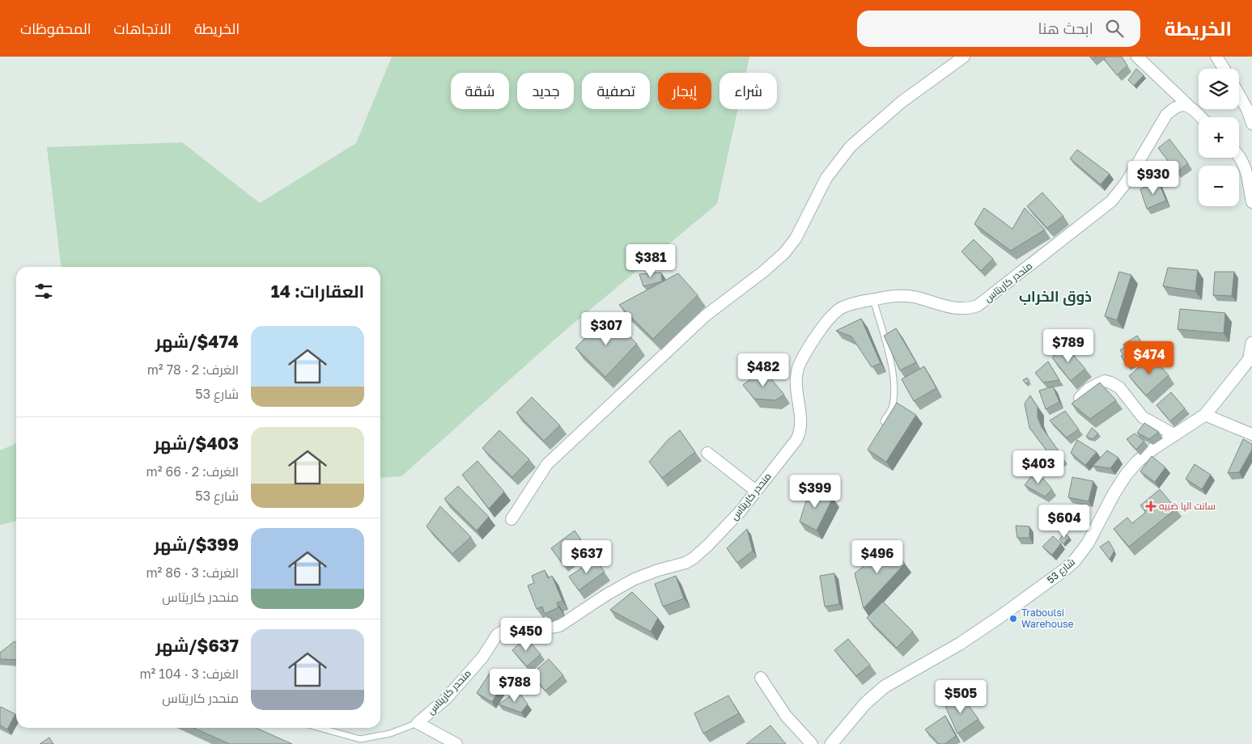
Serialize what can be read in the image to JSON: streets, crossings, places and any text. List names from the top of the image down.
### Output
{
  "streets": {
    "street": ["منحدر كاريتاس", "شارع 53"]
  },
  "districts": ["ذوق الخراب"],
  "places": {
    "health": ["سانت اليا ضبيه"],
    "other": ["Traboulsi Warehouse"]
  },
  "page": {
    "header": "الخريطة",
    "search": "ابحث هنا",
    "nav": ["الخريطة", "الاتجاهات", "المحفوظات"],
    "map_buttons": ["+", "−"],
    "chip": [
      "شراء",
      "إيجار",
      "تصفية",
      "جديد",
      "شقة"
    ],
    "price": [
      "$930",
      "$381",
      "$307",
      "$789",
      "$474",
      "$482",
      "$403",
      "$399",
      "$604",
      "$637",
      "$496",
      "$450",
      "$788",
      "$505"
    ],
    "heading": "العقارات: 14",
    "list": [
      {
        "name": "$474/شهر",
        "note": "الغرف: 2 · 78 m² · شارع 53"
      },
      {
        "name": "$403/شهر",
        "note": "الغرف: 2 · 66 m² · شارع 53"
      },
      {
        "name": "$399/شهر",
        "note": "الغرف: 3 · 86 m² · منحدر كاريتاس"
      },
      {
        "name": "$637/شهر",
        "note": "الغرف: 3 · 104 m² · منحدر كاريتاس"
      }
    ]
  }
}
